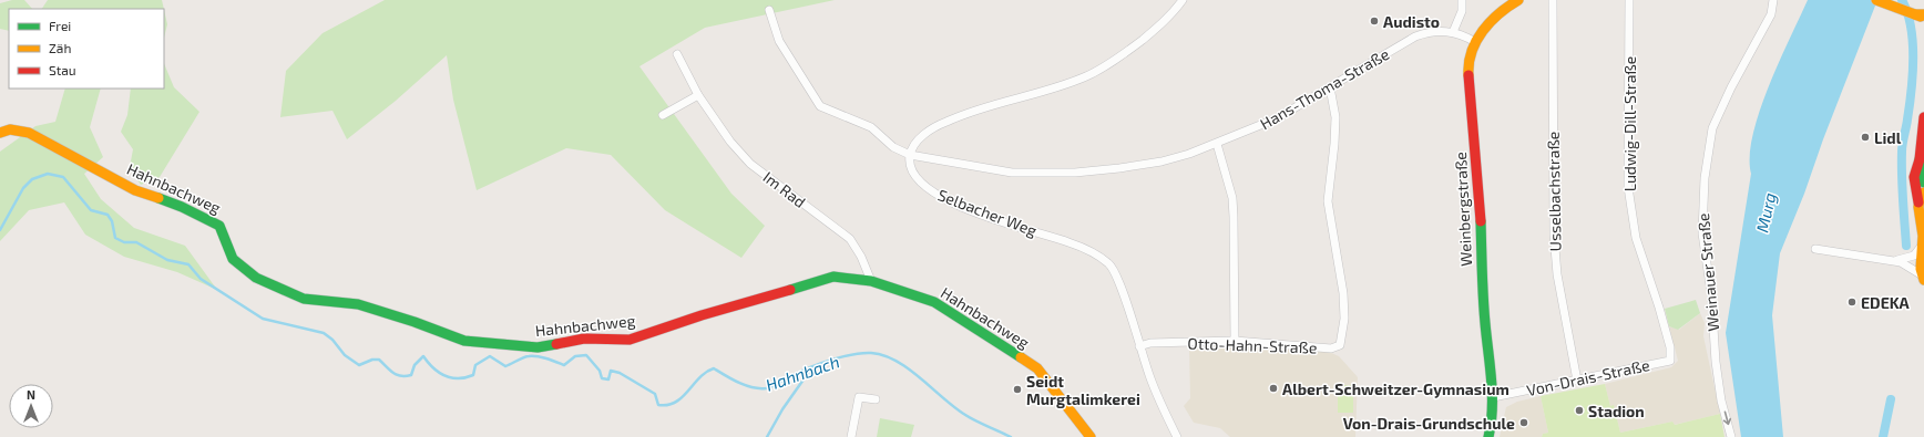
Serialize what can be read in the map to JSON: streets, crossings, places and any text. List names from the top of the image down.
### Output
{
  "streets": {
    "street": [
      "Hans-Thoma-Straße",
      "Ludwig-Dill-Straße",
      "Hahnbachweg",
      "Im Rad",
      "Usselbachstraße",
      "Weinbergstraße",
      "Selbacher Weg",
      "Weinauer Straße",
      "Otto-Hahn-Straße",
      "Von-Drais-Straße"
    ]
  },
  "crossings": [
    ["Hans-Thoma-Straße", "Weinbergstraße"],
    ["Hans-Thoma-Straße", "Selbacher Weg"],
    ["Hans-Thoma-Straße", "Otto-Hahn-Straße"],
    ["Ludwig-Dill-Straße", "Von-Drais-Straße"],
    ["Hahnbachweg", "Im Rad"],
    ["Usselbachstraße", "Von-Drais-Straße"],
    ["Weinbergstraße", "Von-Drais-Straße"],
    ["Selbacher Weg", "Otto-Hahn-Straße"]
  ],
  "one_way": ["Weinauer Straße"],
  "water": ["Murg", "Hahnbach"],
  "places": [
    "Audisto",
    "Lidl",
    "EDEKA",
    "Albert-Schweitzer-Gymnasium",
    "Seidt Murgtalimkerei",
    "Stadion",
    "Von-Drais-Grundschule"
  ],
  "legend": ["Frei", "Zäh", "Stau"],
  "north": "top"
}
